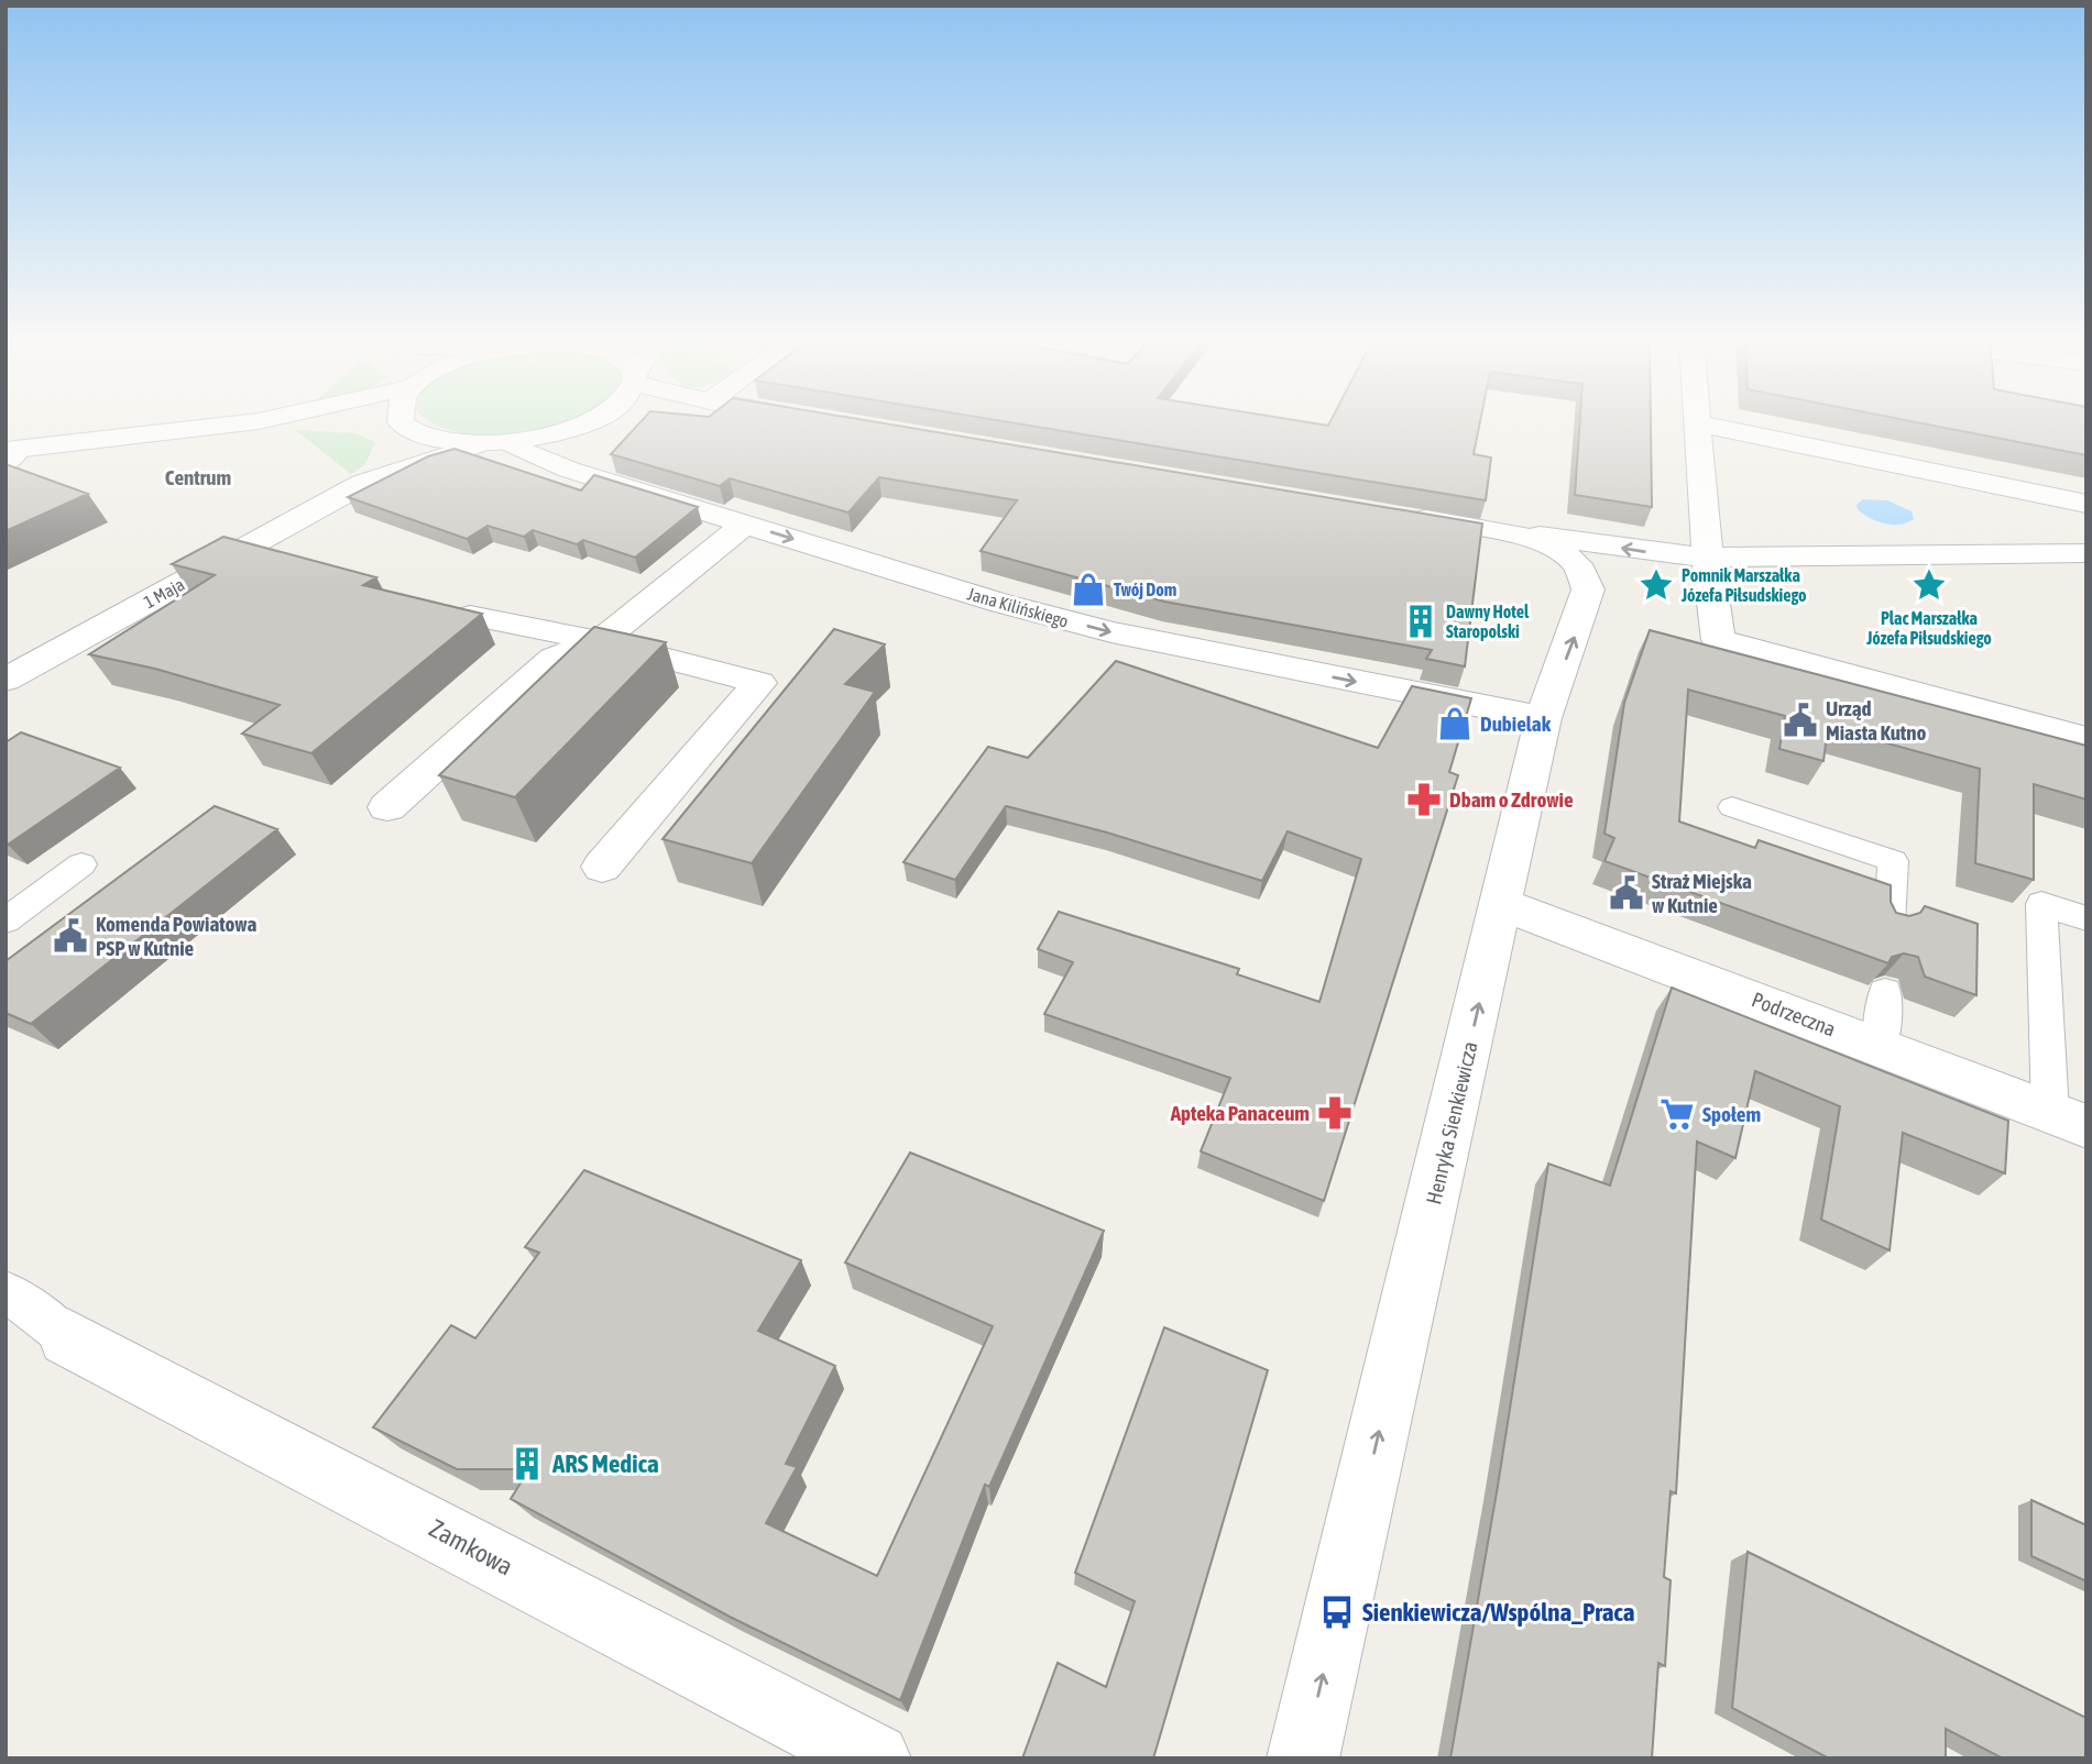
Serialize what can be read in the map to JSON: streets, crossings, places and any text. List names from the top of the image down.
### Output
{
  "streets": {
    "street": [
      "1 Maja",
      "Jana Kilińskiego",
      "Podrzeczna",
      "Henryka Sienkiewicza",
      "Zamkowa"
    ]
  },
  "crossings": [
    ["1 Maja", "Jana Kilińskiego"],
    ["Jana Kilińskiego", "Henryka Sienkiewicza"],
    ["Podrzeczna", "Henryka Sienkiewicza"]
  ],
  "one_way": ["Jana Kilińskiego", "Henryka Sienkiewicza"],
  "districts": ["Centrum"],
  "places": {
    "place": ["Pomnik Marszałka Józefa Piłsudskiego", "Plac Marszałka Józefa Piłsudskiego"],
    "shop": ["Twój Dom", "Dubielak"],
    "building": ["Dawny Hotel Staropolski", "ARS Medica"],
    "public building": ["Urząd Miasta Kutno", "Straż Miejska w Kutnie", "Komenda Powiatowa PSP w Kutnie"],
    "pharmacy": ["Dbam o Zdrowie", "Apteka Panaceum"],
    "supermarket": ["Społem"],
    "bus stop": ["Sienkiewicza/Wspólna_Praca"]
  }
}
